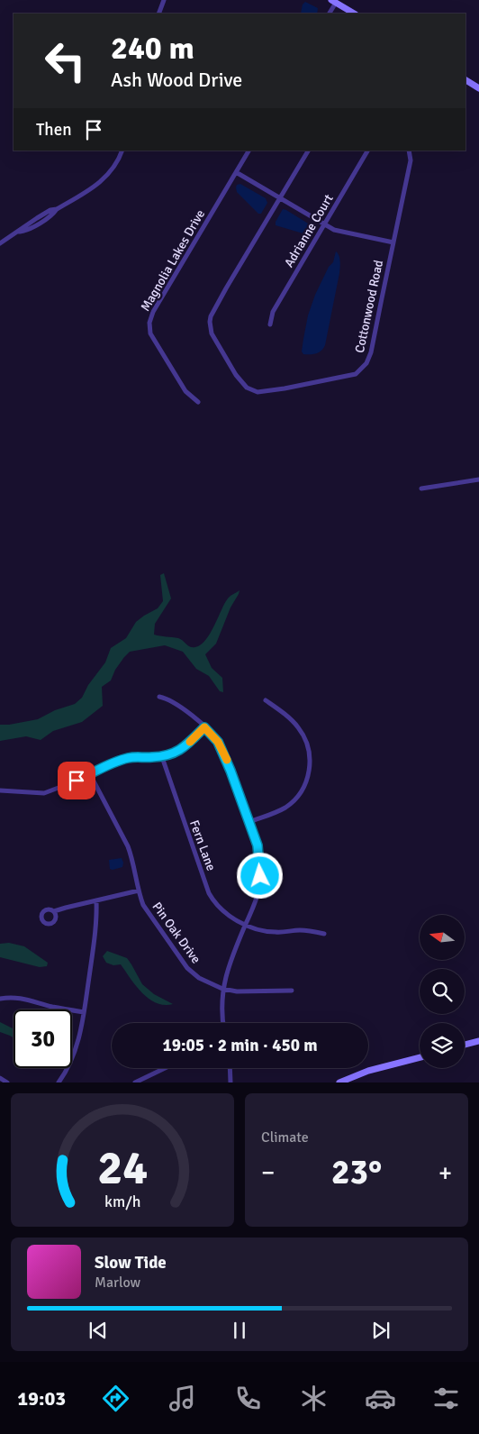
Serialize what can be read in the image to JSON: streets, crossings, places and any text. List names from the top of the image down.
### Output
{
  "streets": {
    "street": [
      "Adrianne Court",
      "Magnolia Lakes Drive",
      "Cottonwood Road",
      "Fern Lane",
      "Pin Oak Drive"
    ]
  },
  "north": "left",
  "page": {
    "turn": ["240 m", "Ash Wood Drive"],
    "then": "Then",
    "limit": "30",
    "trip": "19:05 · 2 min · 450 m",
    "tile": "Climate",
    "heat": ["−", "23°", "+"],
    "song": ["Slow Tide", "Marlow"],
    "tabs": "19:03",
    "gauge": ["24", "km/h"]
  }
}
